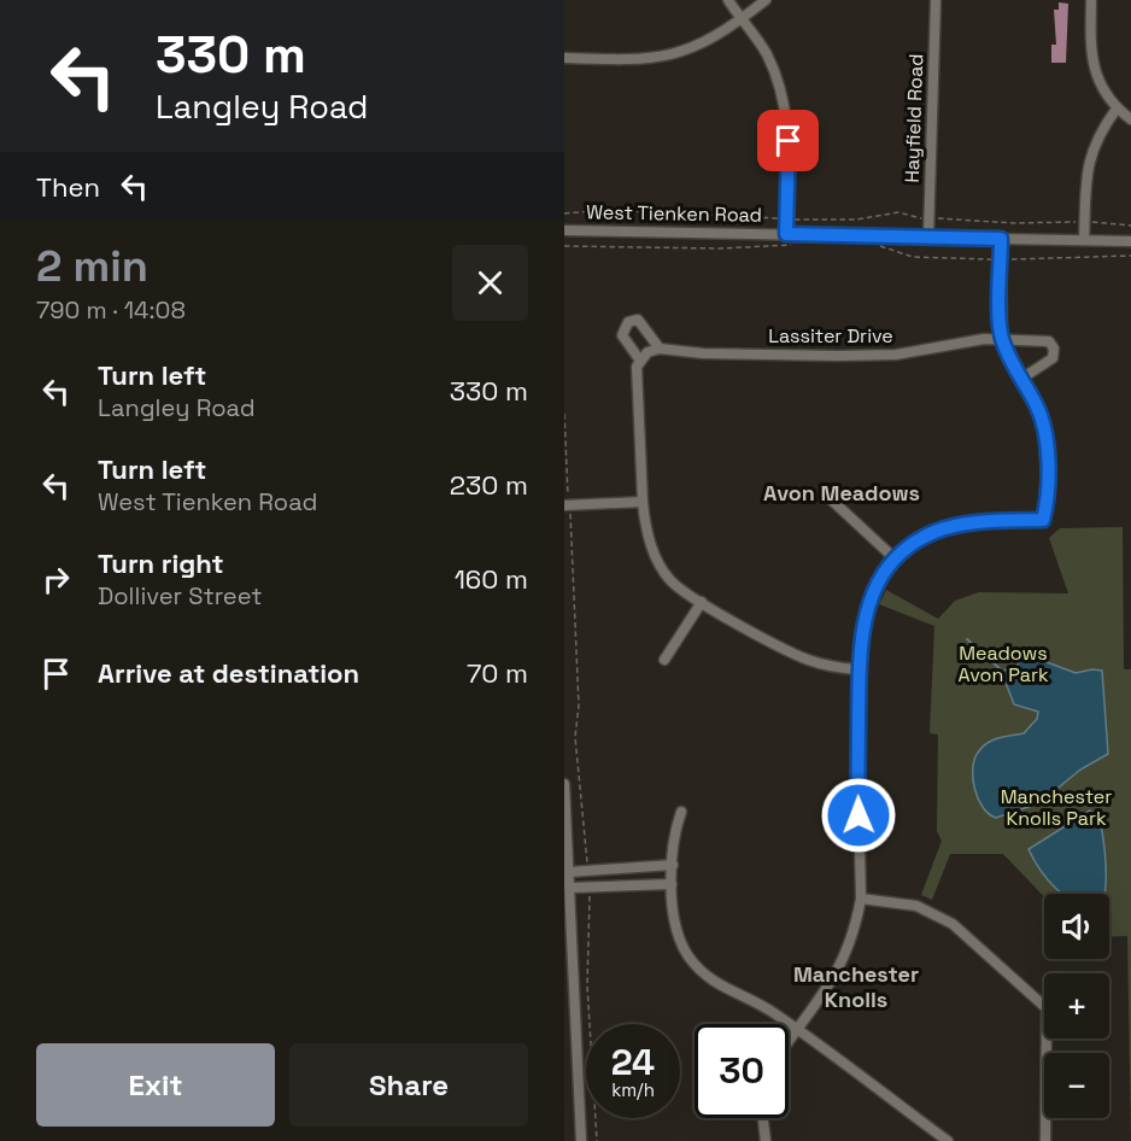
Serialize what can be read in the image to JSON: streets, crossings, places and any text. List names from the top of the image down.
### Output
{
  "streets": {
    "street": ["Hayfield Road", "West Tienken Road", "Lassiter Drive"]
  },
  "crossings": [
    ["Hayfield Road", "West Tienken Road"]
  ],
  "districts": ["Avon Meadows", "Manchester Knolls"],
  "parks": ["Meadows Avon Park", "Manchester Knolls Park"],
  "page": {
    "turn": ["330 m", "Langley Road"],
    "then": "Then",
    "heading": ["2 min", "790 m · 14:08"],
    "list": [
      {
        "name": "Turn left",
        "note": "Langley Road",
        "value": "330 m"
      },
      {
        "name": "Turn left",
        "note": "West Tienken Road",
        "value": "230 m"
      },
      {
        "name": "Turn right",
        "note": "Dolliver Street",
        "value": "160 m"
      },
      {
        "name": "Arrive at destination",
        "value": "70 m"
      }
    ],
    "map_buttons": ["+", "−"],
    "speed": "24 km/h",
    "limit": "30",
    "buttons": ["Exit", "Share"]
  }
}
